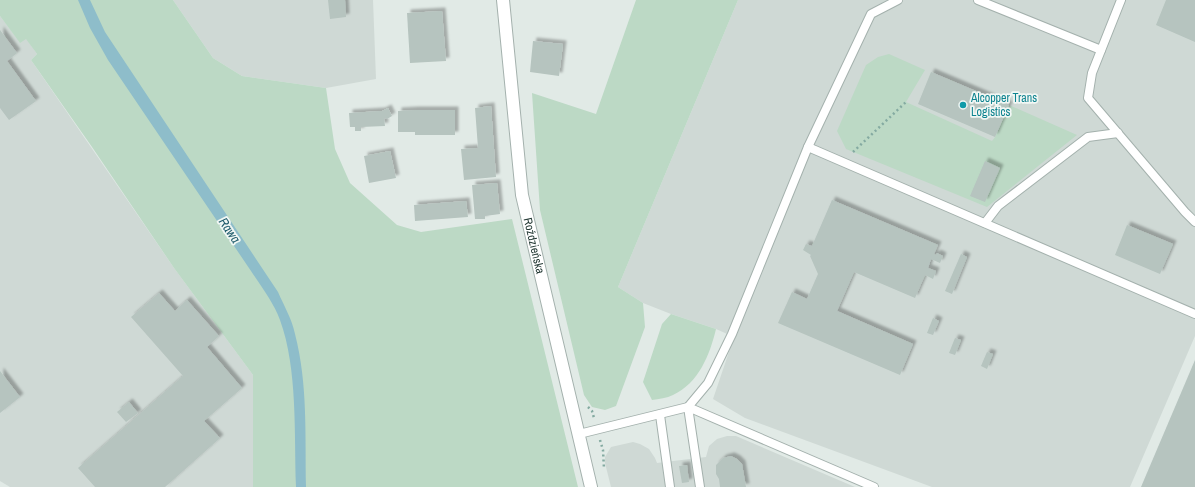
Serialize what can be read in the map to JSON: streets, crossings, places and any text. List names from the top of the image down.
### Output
{
  "streets": {
    "street": ["Roździeńska"]
  },
  "water": ["Rawa"],
  "places": ["Alcopper Trans Logistics"]
}
